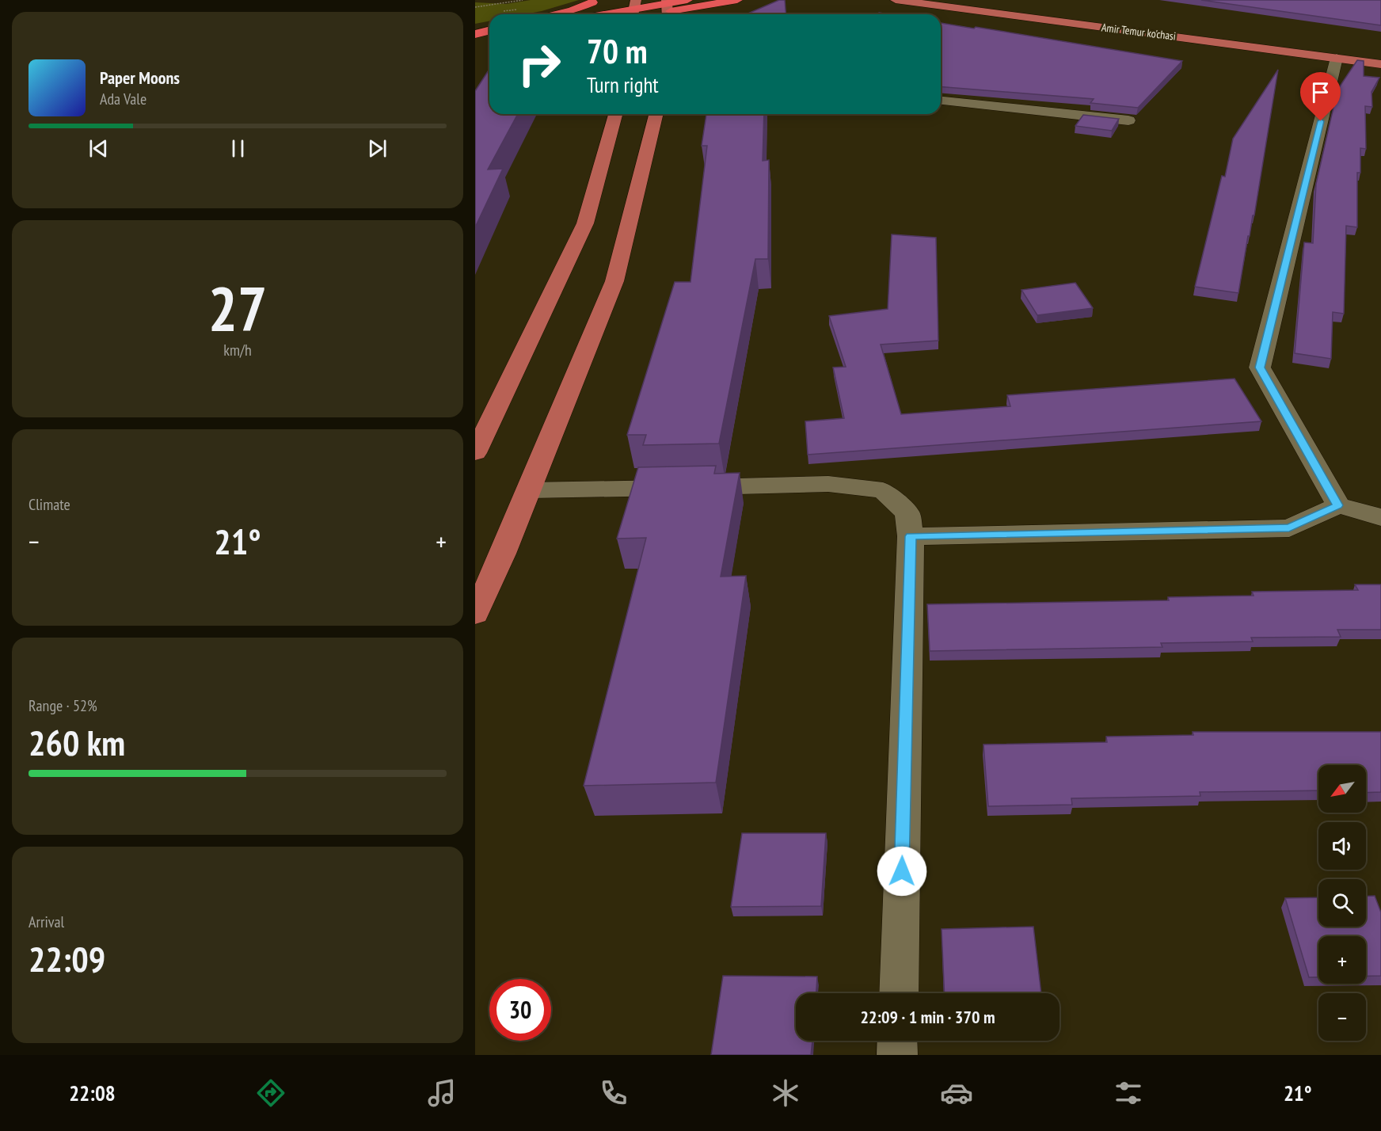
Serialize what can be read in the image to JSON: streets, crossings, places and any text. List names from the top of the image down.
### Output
{
  "streets": {
    "main road": ["Amir Temur ko'chasi"]
  },
  "north": "bottom left",
  "page": {
    "turn": ["70 m", "Turn right"],
    "song": ["Paper Moons", "Ada Vale"],
    "tile": [
      ["27", "km/h"],
      "Climate",
      ["Range · 52%", "260 km"],
      ["Arrival", "22:09"]
    ],
    "heat": ["−", "21°", "+"],
    "map_buttons": ["+", "−"],
    "limit": "30",
    "trip": "22:09 · 1 min · 370 m",
    "tabs": ["22:08", "21°"]
  }
}
